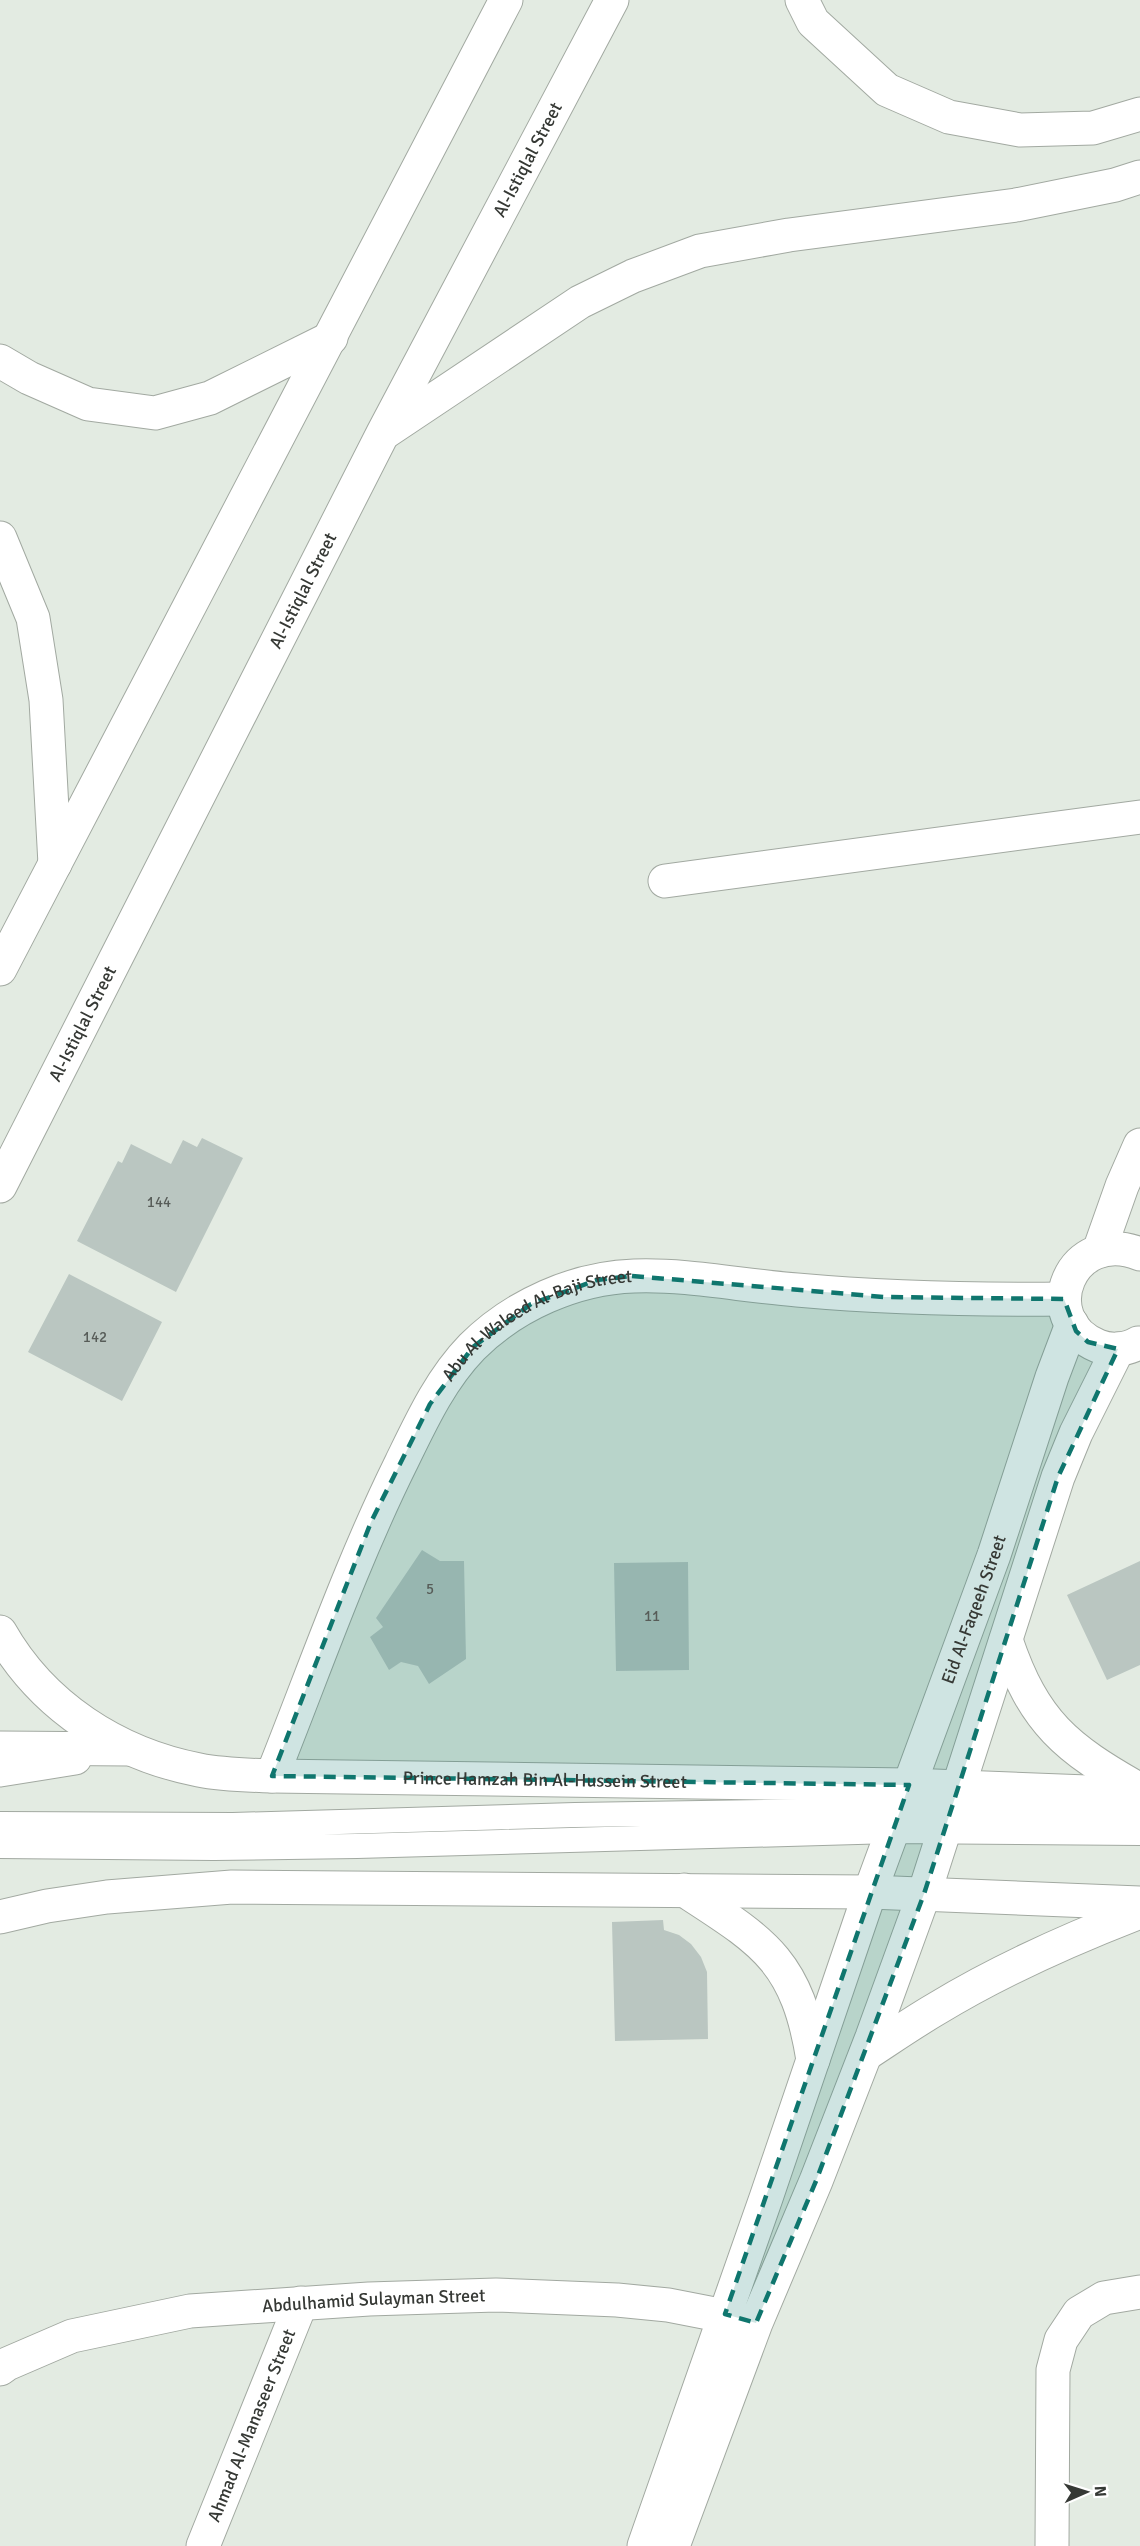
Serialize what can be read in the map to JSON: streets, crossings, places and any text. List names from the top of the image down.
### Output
{
  "streets": {
    "main road": [
      "Al-Istiqlal Street",
      "Abu Al-Waleed Al-Baji Street",
      "Eid Al-Faqeeh Street",
      "Prince Hamzah Bin Al-Hussein Street",
      "Abdulhamid Sulayman Street",
      "Ahmad Al-Manaseer Street"
    ]
  },
  "crossings": [
    ["Abu Al-Waleed Al-Baji Street", "Eid Al-Faqeeh Street"],
    ["Abu Al-Waleed Al-Baji Street", "Prince Hamzah Bin Al-Hussein Street"],
    ["Eid Al-Faqeeh Street", "Prince Hamzah Bin Al-Hussein Street"],
    ["Eid Al-Faqeeh Street", "Abdulhamid Sulayman Street"],
    ["Abdulhamid Sulayman Street", "Ahmad Al-Manaseer Street"]
  ],
  "house_numbers": [
    "144",
    "142",
    "5",
    "11"
  ],
  "north": "right"
}
